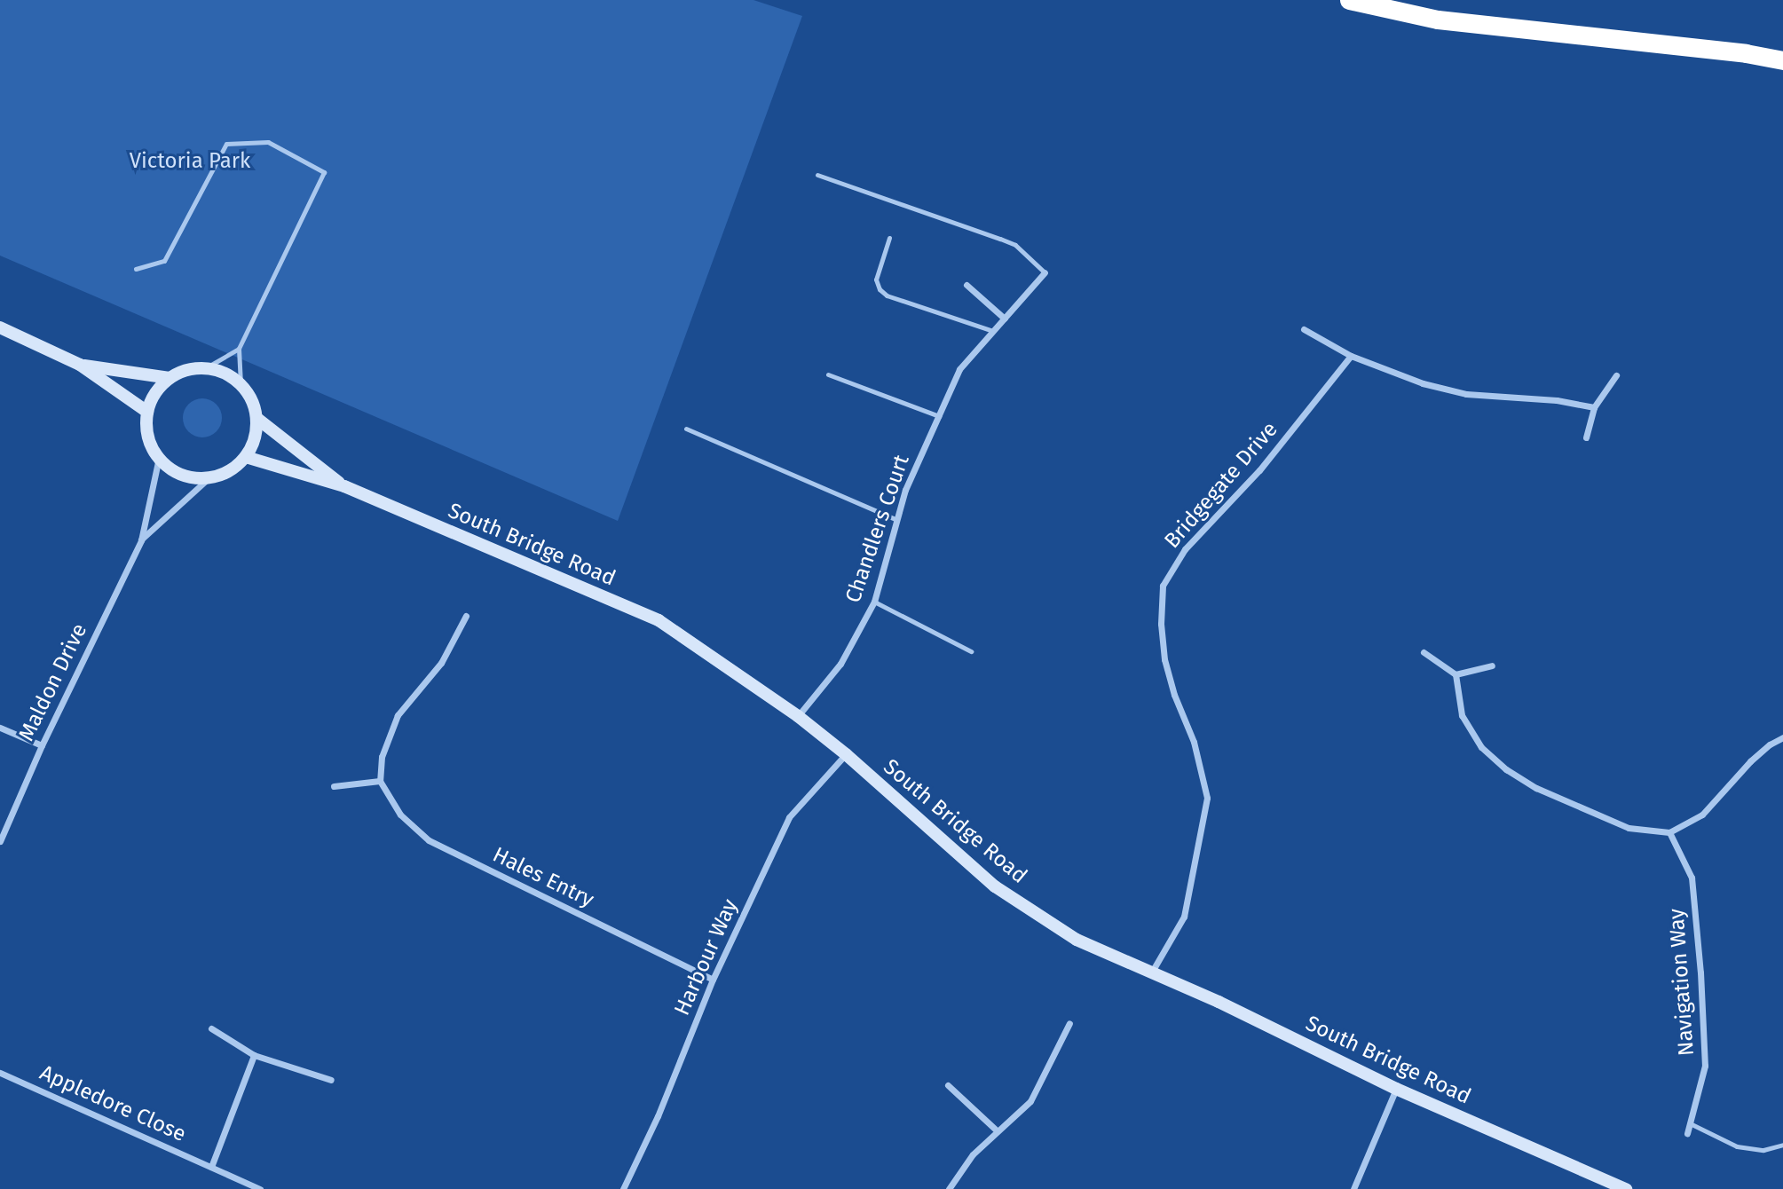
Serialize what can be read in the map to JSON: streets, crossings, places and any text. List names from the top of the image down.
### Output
{
  "streets": {
    "street": [
      "Bridgegate Drive",
      "Chandlers Court",
      "South Bridge Road",
      "Maldon Drive",
      "Hales Entry",
      "Harbour Way",
      "Navigation Way",
      "Appledore Close"
    ]
  },
  "crossings": [
    ["Bridgegate Drive", "South Bridge Road"],
    ["Chandlers Court", "South Bridge Road"],
    ["South Bridge Road", "Maldon Drive"],
    ["South Bridge Road", "Harbour Way"],
    ["Hales Entry", "Harbour Way"]
  ],
  "parks": ["Victoria Park"]
}
